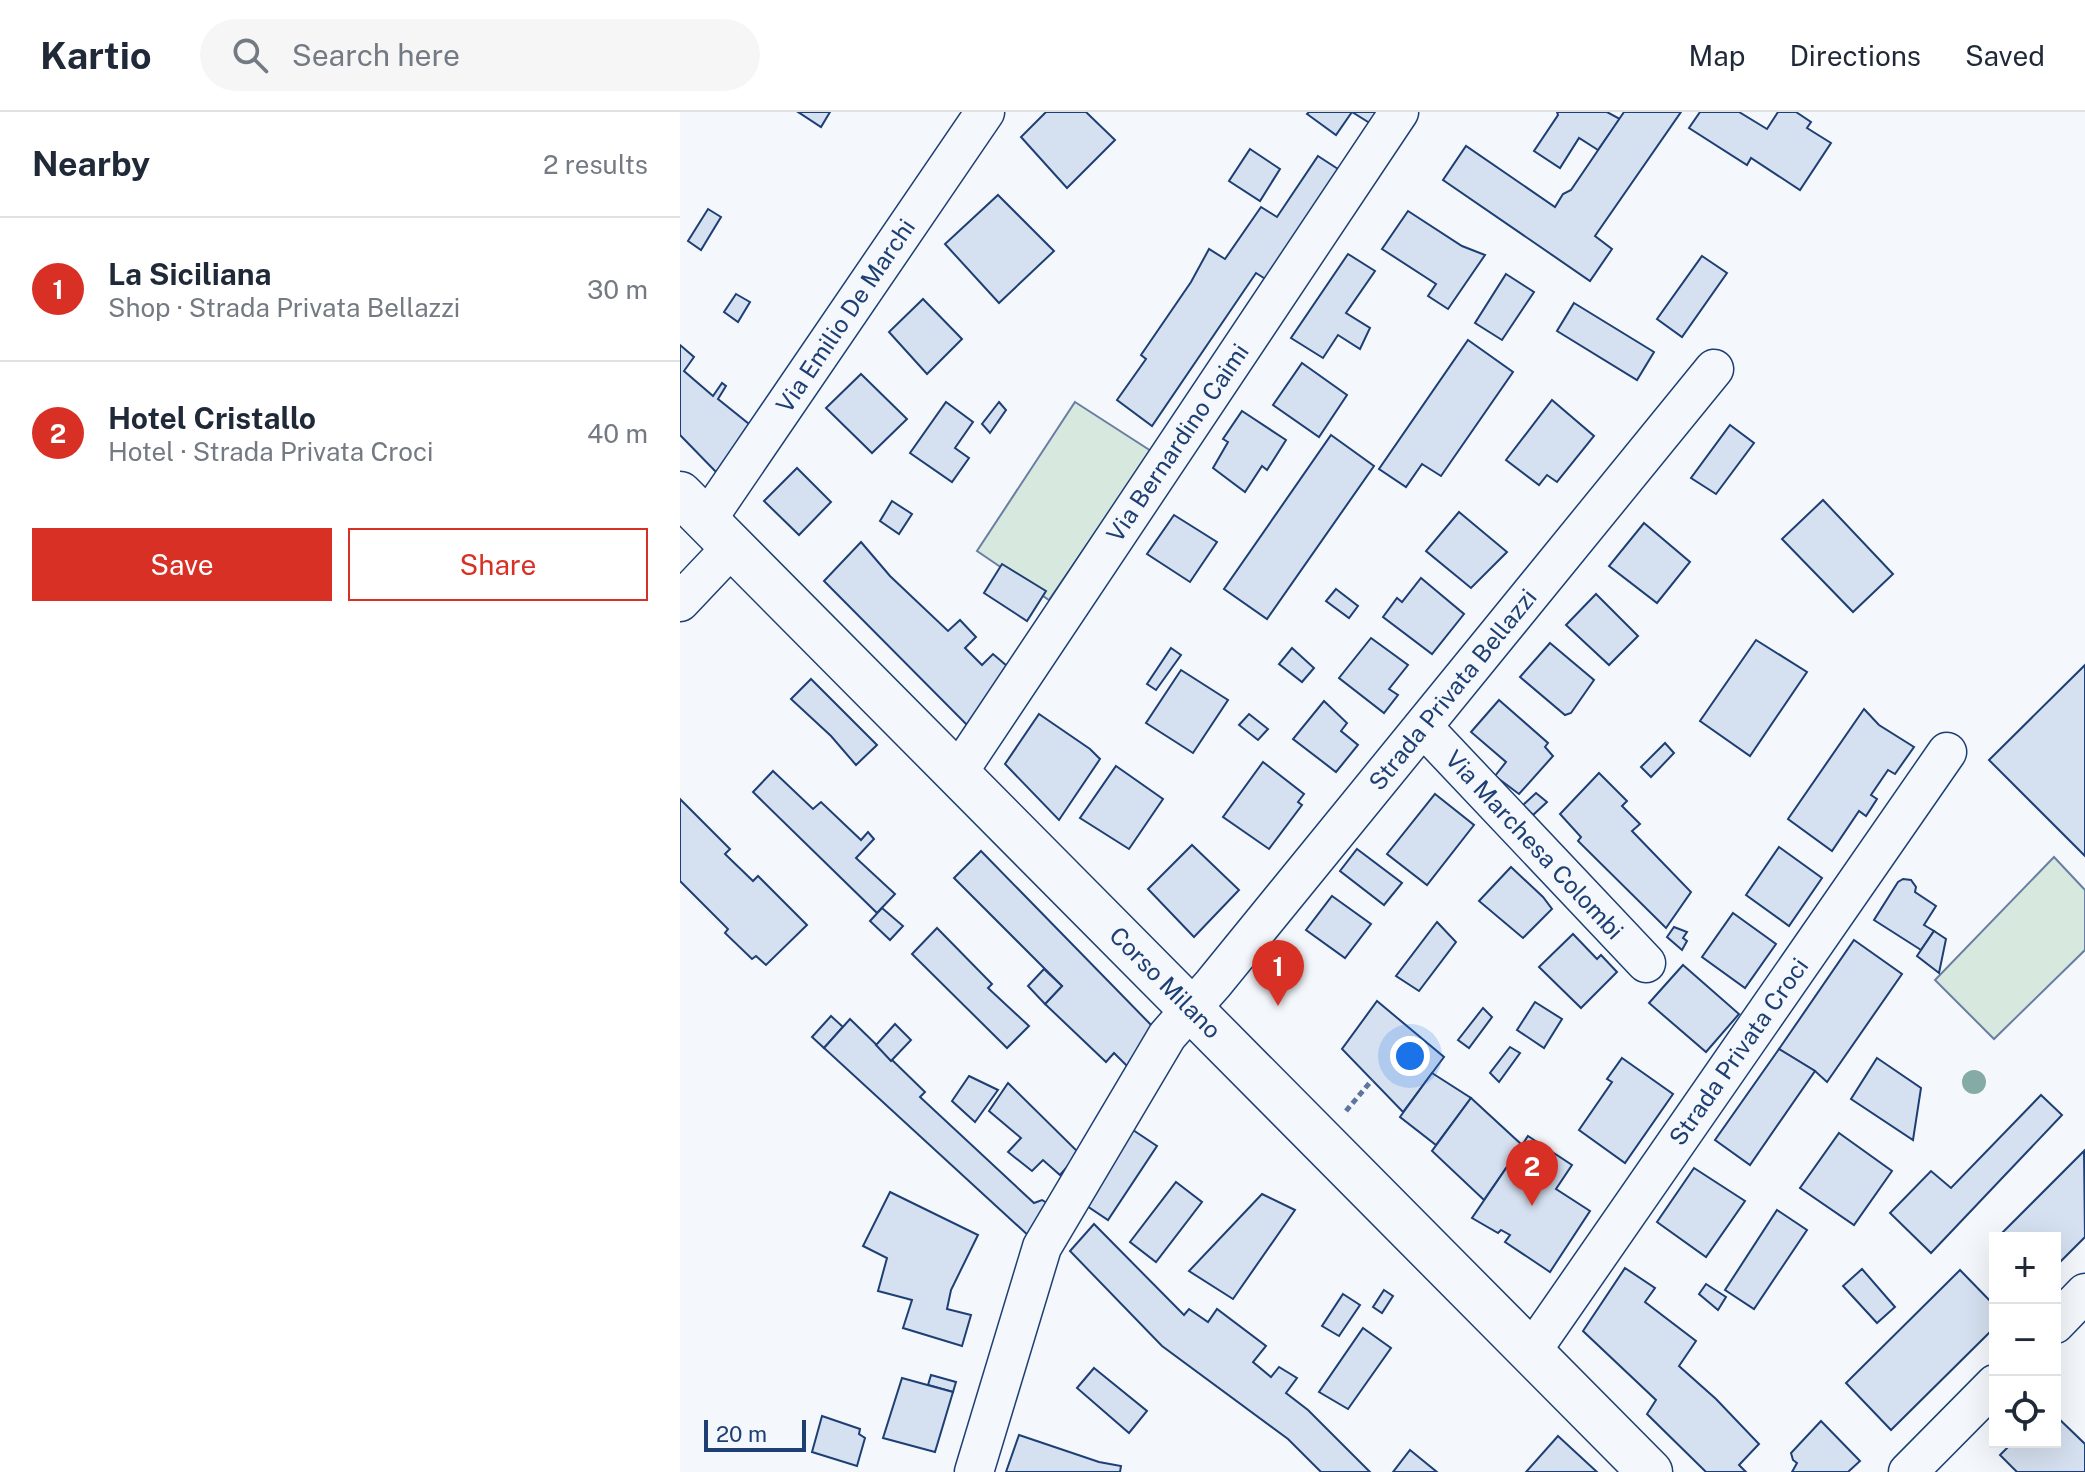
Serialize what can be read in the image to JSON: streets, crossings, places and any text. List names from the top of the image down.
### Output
{
  "streets": {
    "main road": ["Corso Milano"],
    "street": [
      "Via Emilio De Marchi",
      "Via Bernardino Caimi",
      "Strada Privata Bellazzi",
      "Via Marchesa Colombi",
      "Strada Privata Croci"
    ]
  },
  "crossings": [
    ["Via Emilio De Marchi", "Corso Milano"],
    ["Via Bernardino Caimi", "Corso Milano"],
    ["Strada Privata Bellazzi", "Via Marchesa Colombi"],
    ["Strada Privata Bellazzi", "Corso Milano"],
    ["Corso Milano", "Strada Privata Croci"]
  ],
  "scale_bar": "20 m",
  "page": {
    "header": "Kartio",
    "search": "Search here",
    "nav": ["Map", "Directions", "Saved"],
    "heading": ["Nearby", "2 results"],
    "list": [
      {
        "mark": "1",
        "name": "La Siciliana",
        "note": "Shop · Strada Privata Bellazzi",
        "value": "30 m"
      },
      {
        "mark": "2",
        "name": "Hotel Cristallo",
        "note": "Hotel · Strada Privata Croci",
        "value": "40 m"
      }
    ],
    "buttons": ["Save", "Share"],
    "pins": ["1", "2"],
    "map_buttons": ["+", "−"],
    "scale": "20 m"
  }
}
